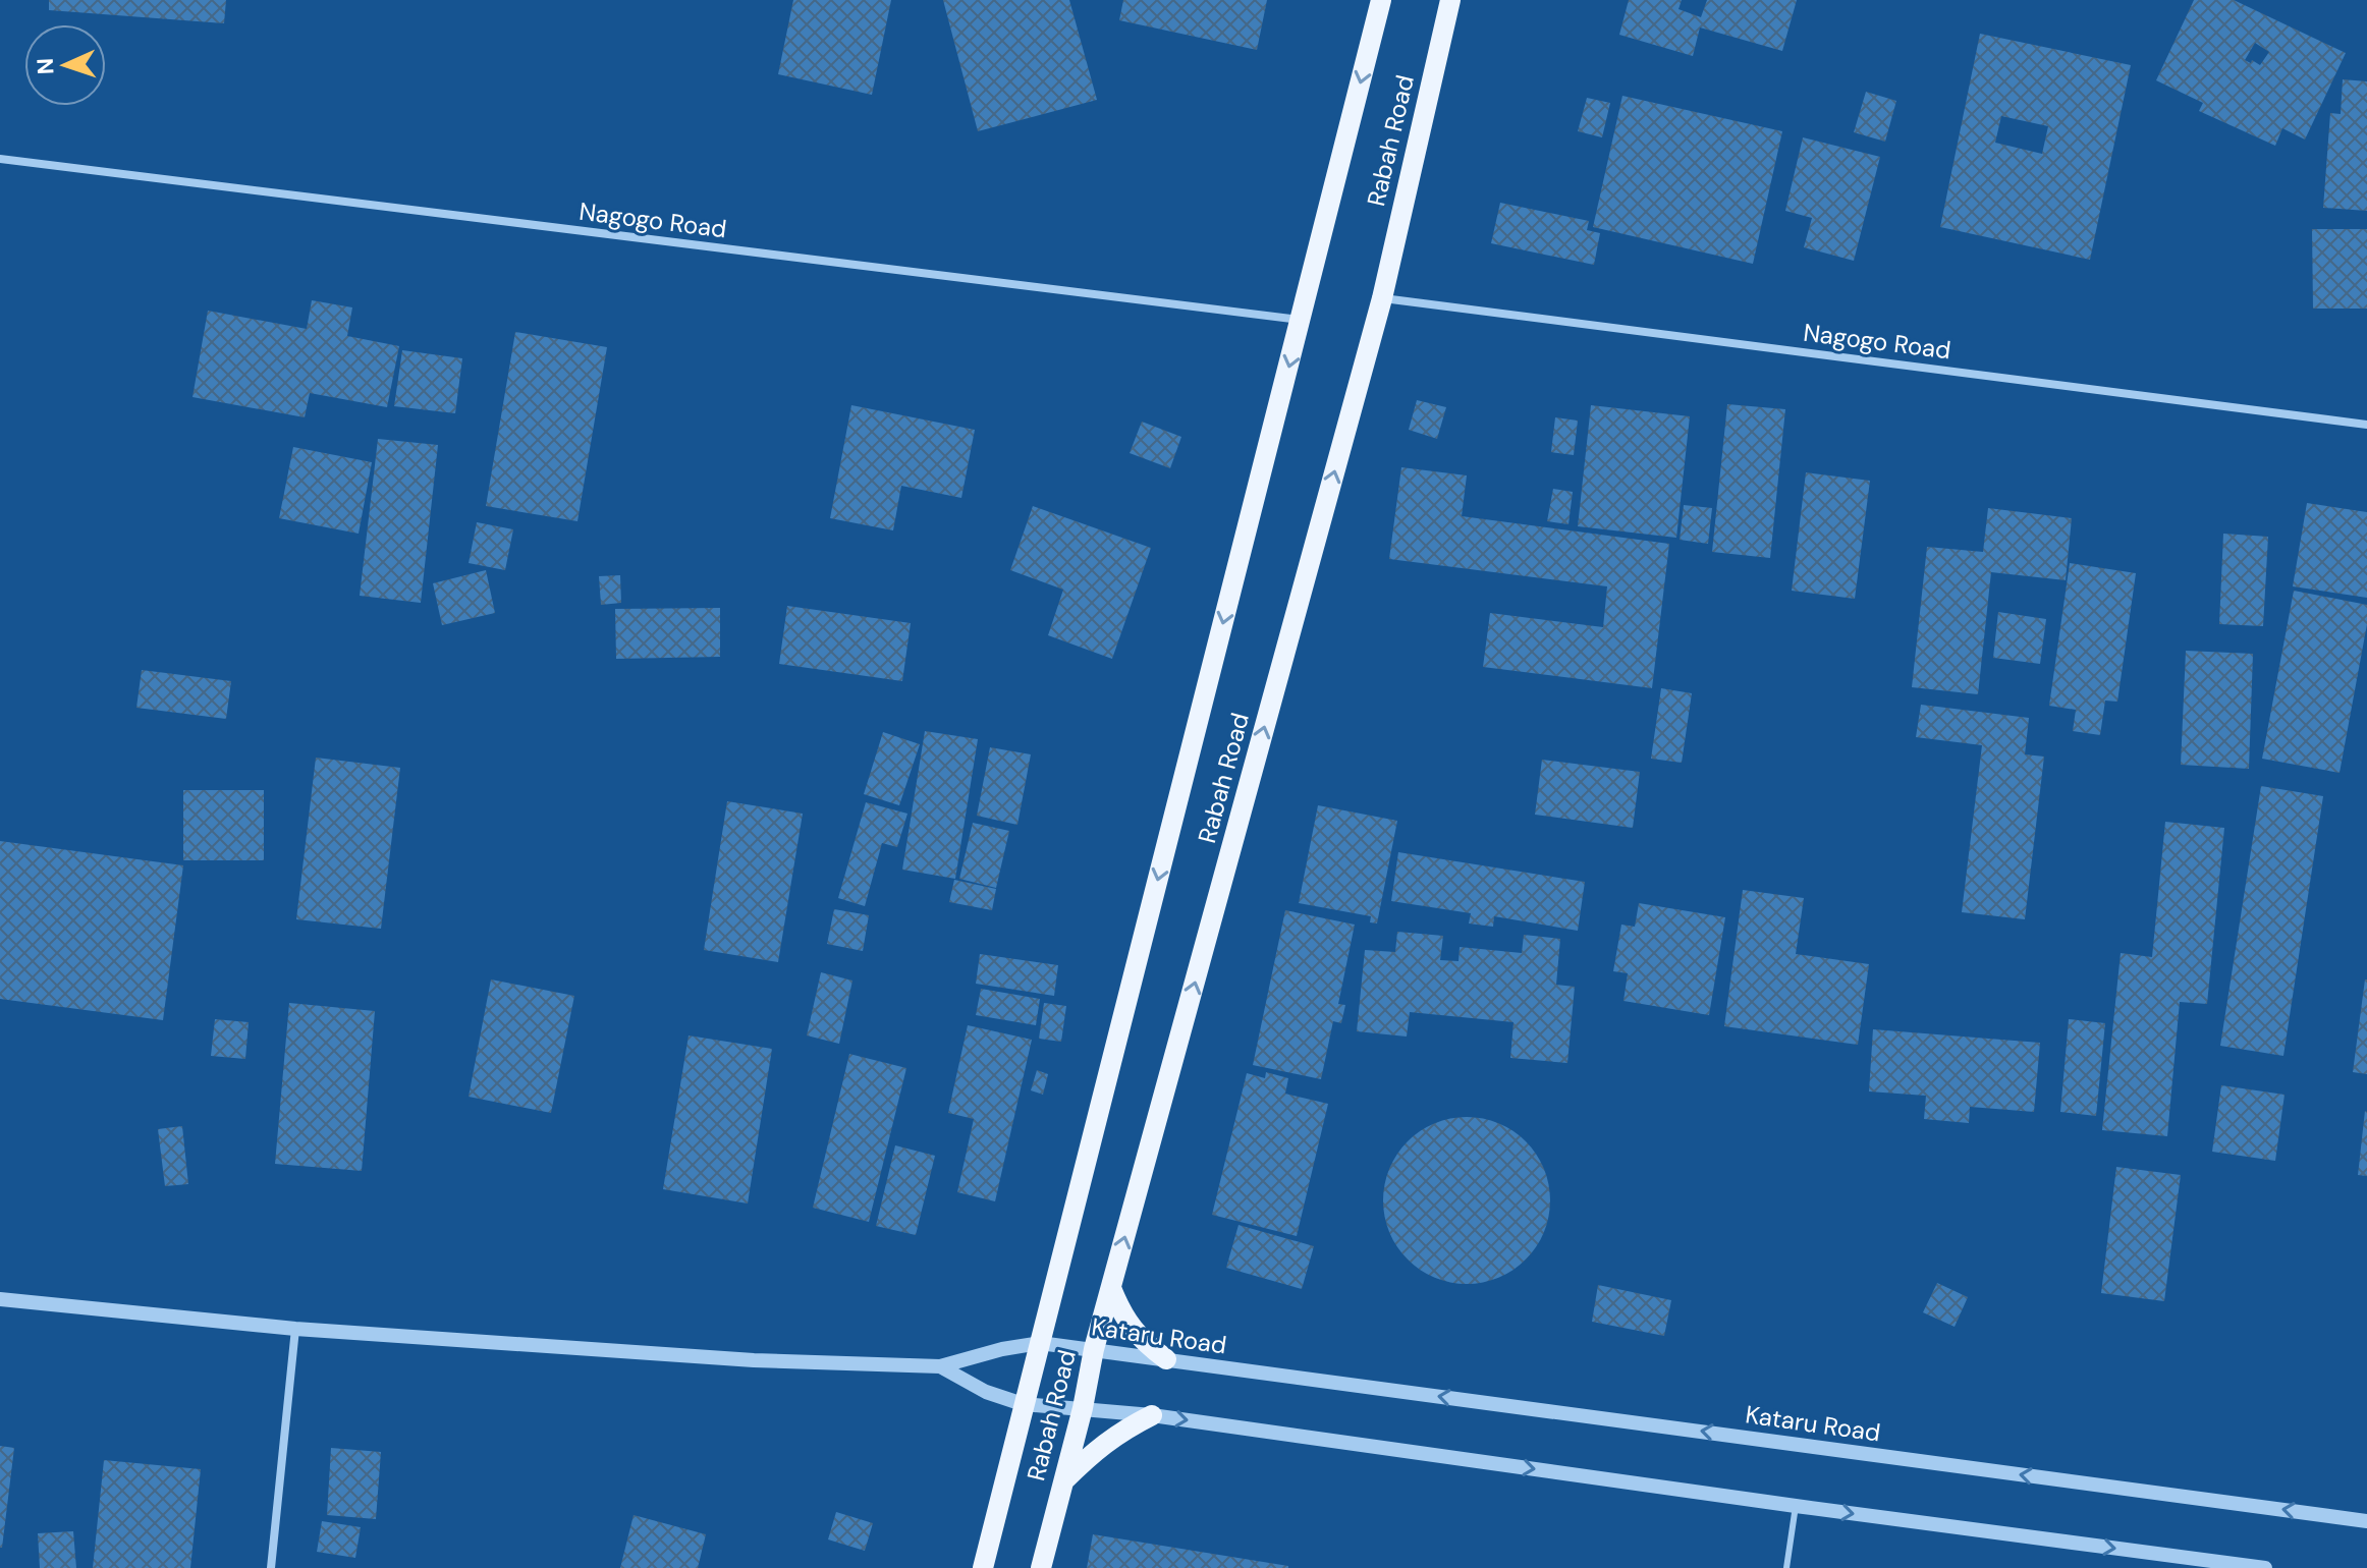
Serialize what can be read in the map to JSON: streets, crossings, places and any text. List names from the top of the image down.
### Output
{
  "streets": {
    "main road": ["Rabah Road"],
    "street": ["Nagogo Road", "Kataru Road"]
  },
  "crossings": [
    ["Rabah Road", "Nagogo Road"],
    ["Rabah Road", "Kataru Road"]
  ],
  "north": "left"
}
